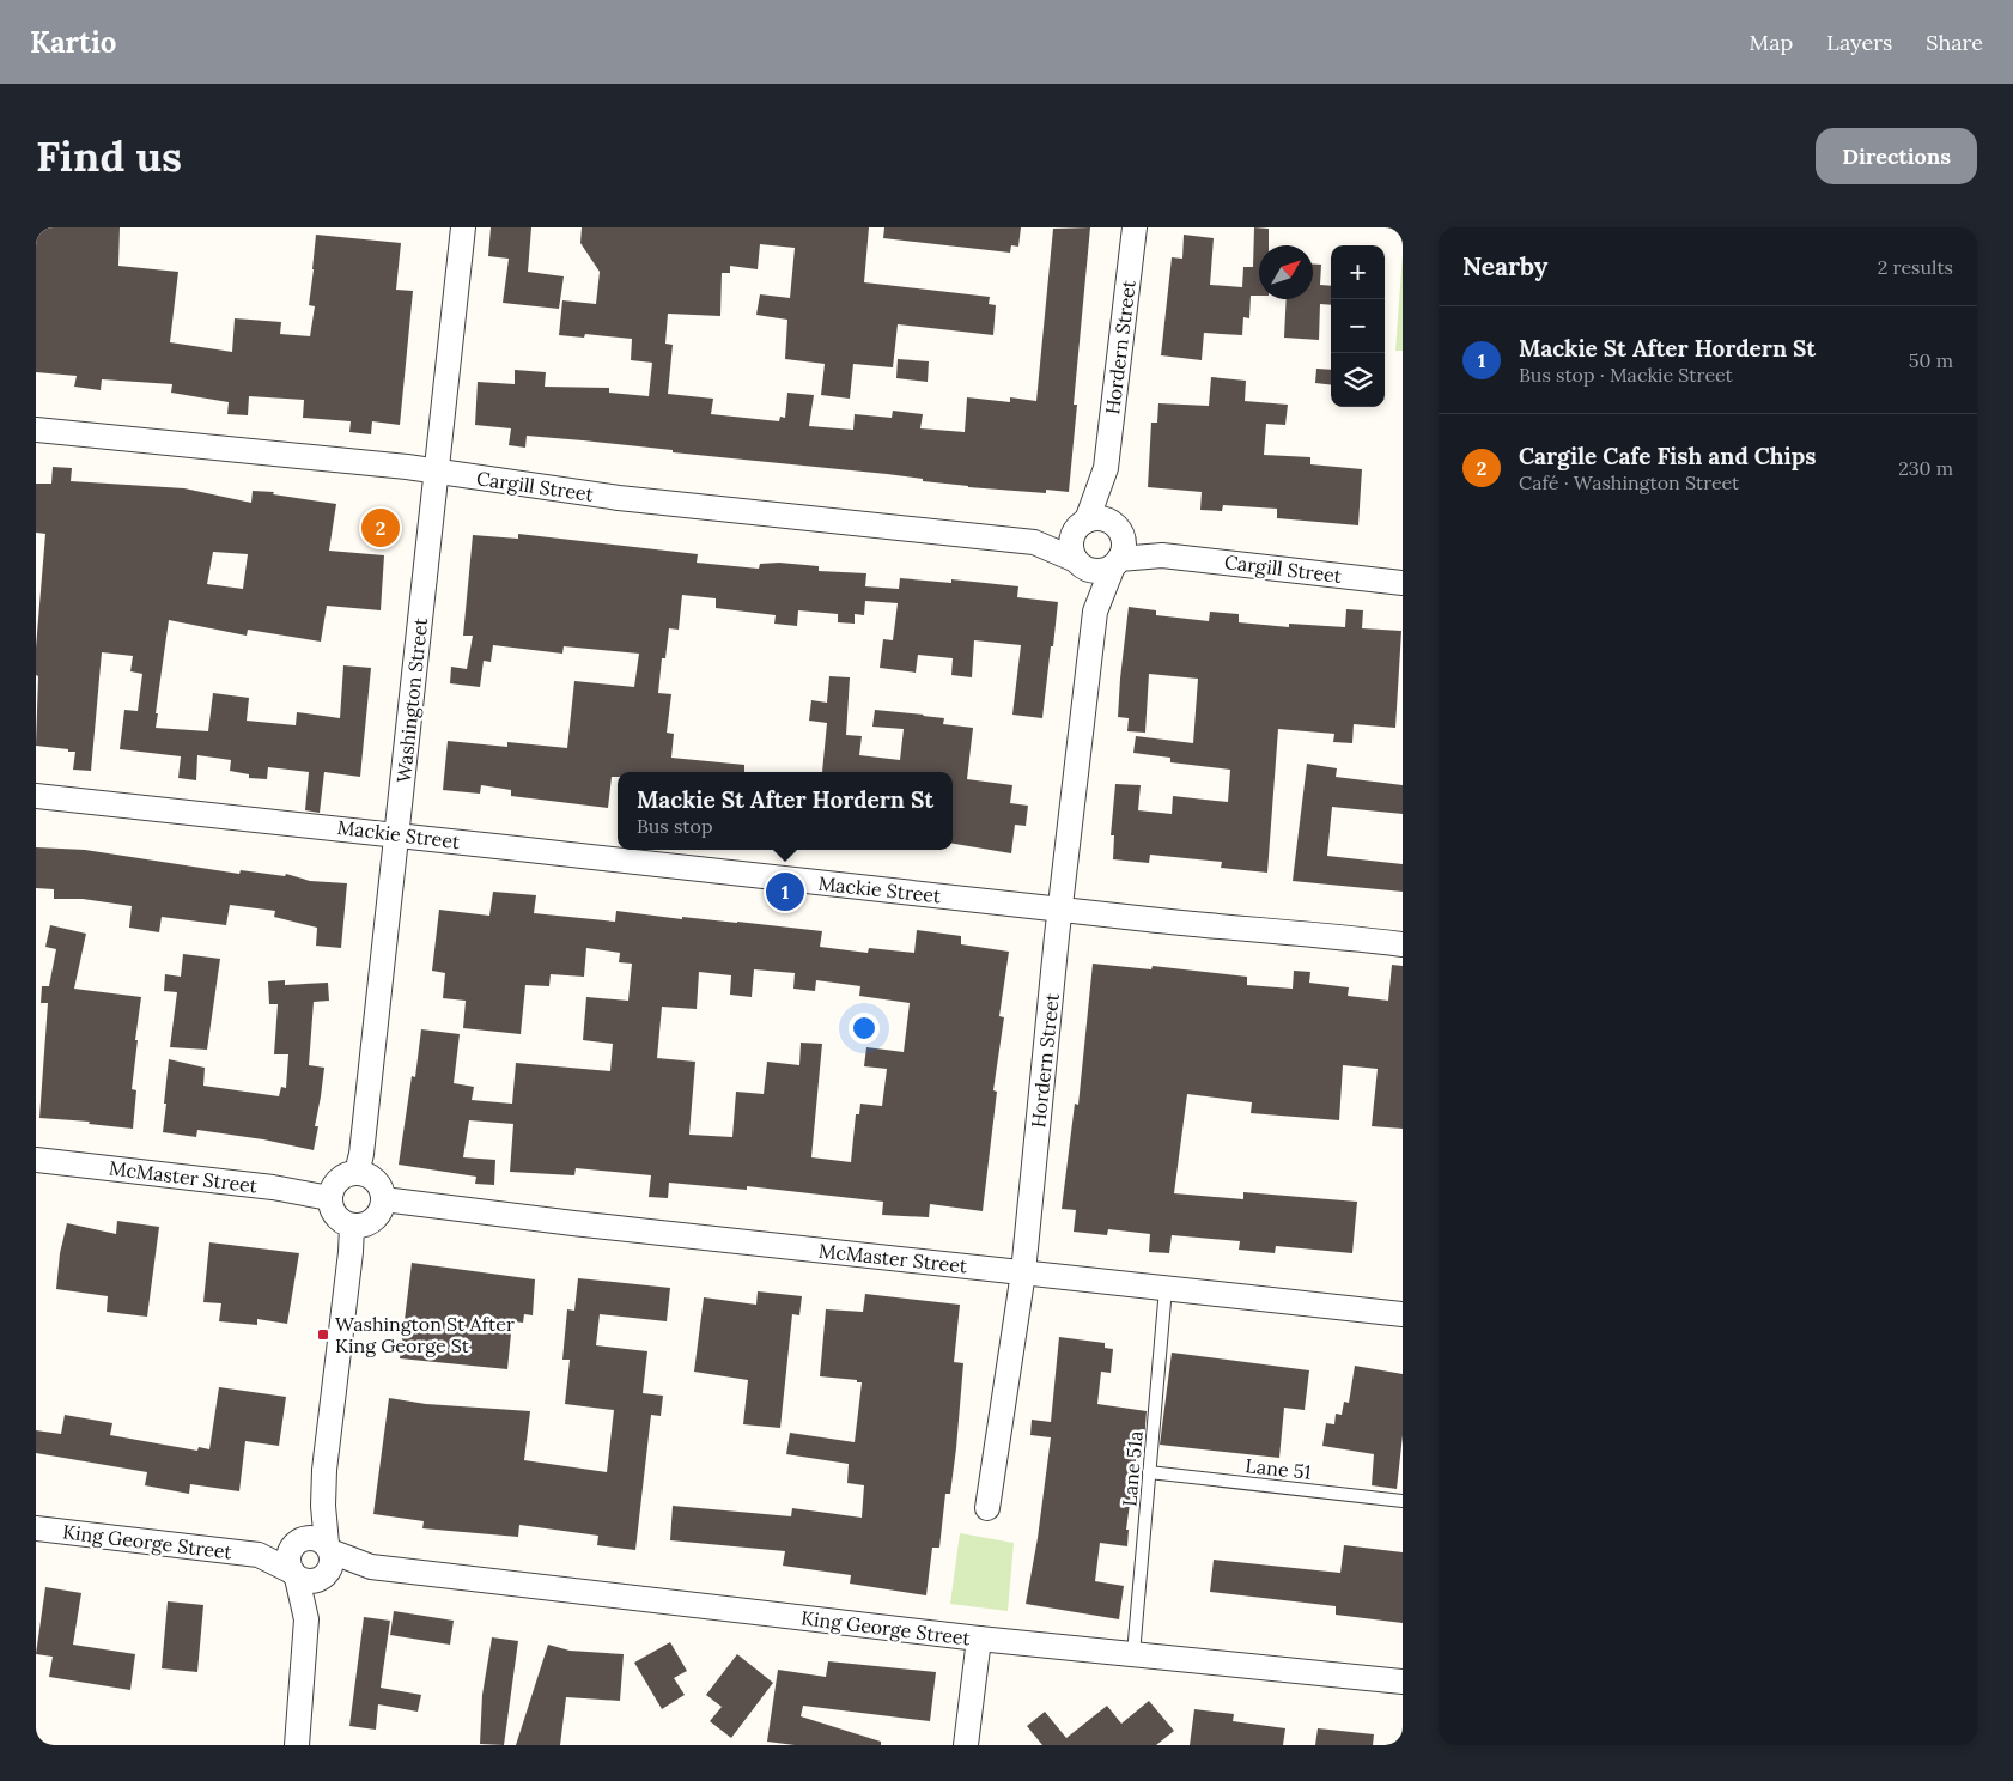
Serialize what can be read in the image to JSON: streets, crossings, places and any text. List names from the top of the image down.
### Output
{
  "streets": {
    "street": [
      "Hordern Street",
      "Cargill Street",
      "Washington Street",
      "Mackie Street",
      "McMaster Street",
      "King George Street"
    ],
    "lane": ["Lane 51a", "Lane 51"]
  },
  "crossings": [
    ["Hordern Street", "Cargill Street"],
    ["Hordern Street", "Mackie Street"],
    ["Hordern Street", "McMaster Street"],
    ["Cargill Street", "Washington Street"],
    ["Washington Street", "Mackie Street"],
    ["Washington Street", "McMaster Street"],
    ["McMaster Street", "Lane 51a"],
    ["Lane 51a", "Lane 51"],
    ["Lane 51a", "King George Street"]
  ],
  "places": {
    "transit": ["Washington St After King George St"]
  },
  "north": "top right",
  "page": {
    "header": "Kartio",
    "nav": ["Map", "Layers", "Share"],
    "buttons": "Directions",
    "title": "Find us",
    "heading": ["Nearby", "2 results"],
    "map_buttons": ["+", "−"],
    "list": [
      {
        "mark": "1",
        "name": "Mackie St After Hordern St",
        "note": "Bus stop · Mackie Street",
        "value": "50 m"
      },
      {
        "mark": "2",
        "name": "Cargile Cafe Fish and Chips",
        "note": "Café · Washington Street",
        "value": "230 m"
      }
    ],
    "pins": ["2", "1"],
    "popup": ["Mackie St After Hordern St", "Bus stop"]
  }
}
